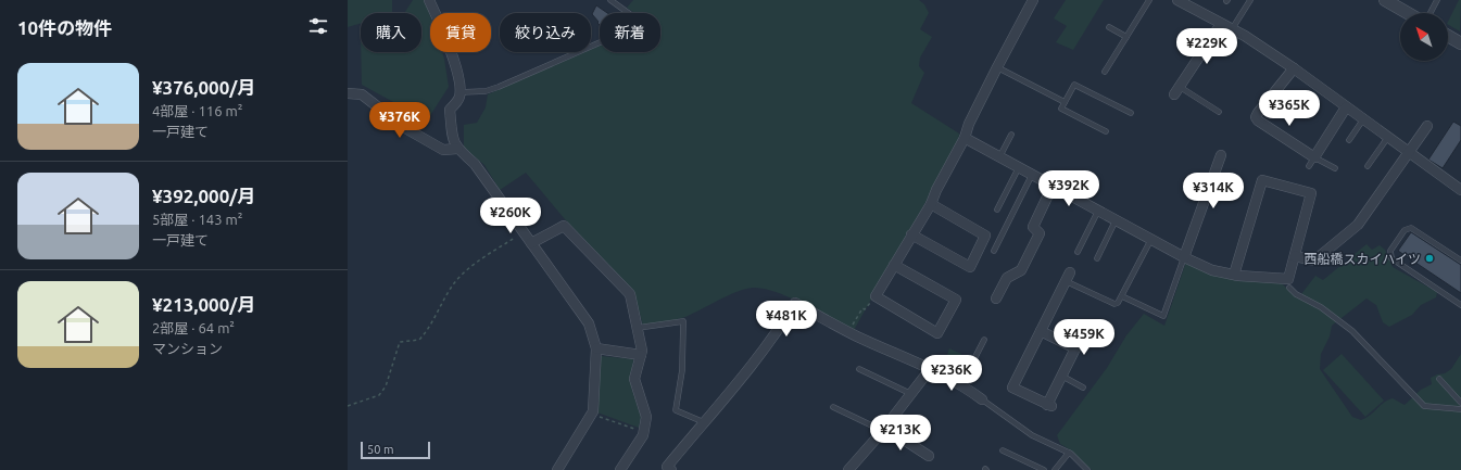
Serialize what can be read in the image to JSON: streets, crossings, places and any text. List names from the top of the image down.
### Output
{
  "places": ["西船橋スカイハイツ"],
  "scale_bar": "50 m",
  "north": "top left",
  "page": {
    "heading": "10件の物件",
    "chip": [
      "購入",
      "賃貸",
      "絞り込み",
      "新着"
    ],
    "price": [
      "¥229K",
      "¥365K",
      "¥376K",
      "¥392K",
      "¥314K",
      "¥260K",
      "¥481K",
      "¥459K",
      "¥236K",
      "¥213K"
    ],
    "list": [
      {
        "name": "¥376,000/月",
        "note": "4部屋 · 116 m² · 一戸建て"
      },
      {
        "name": "¥392,000/月",
        "note": "5部屋 · 143 m² · 一戸建て"
      },
      {
        "name": "¥213,000/月",
        "note": "2部屋 · 64 m² · マンション"
      }
    ],
    "scale": "50 m"
  }
}
